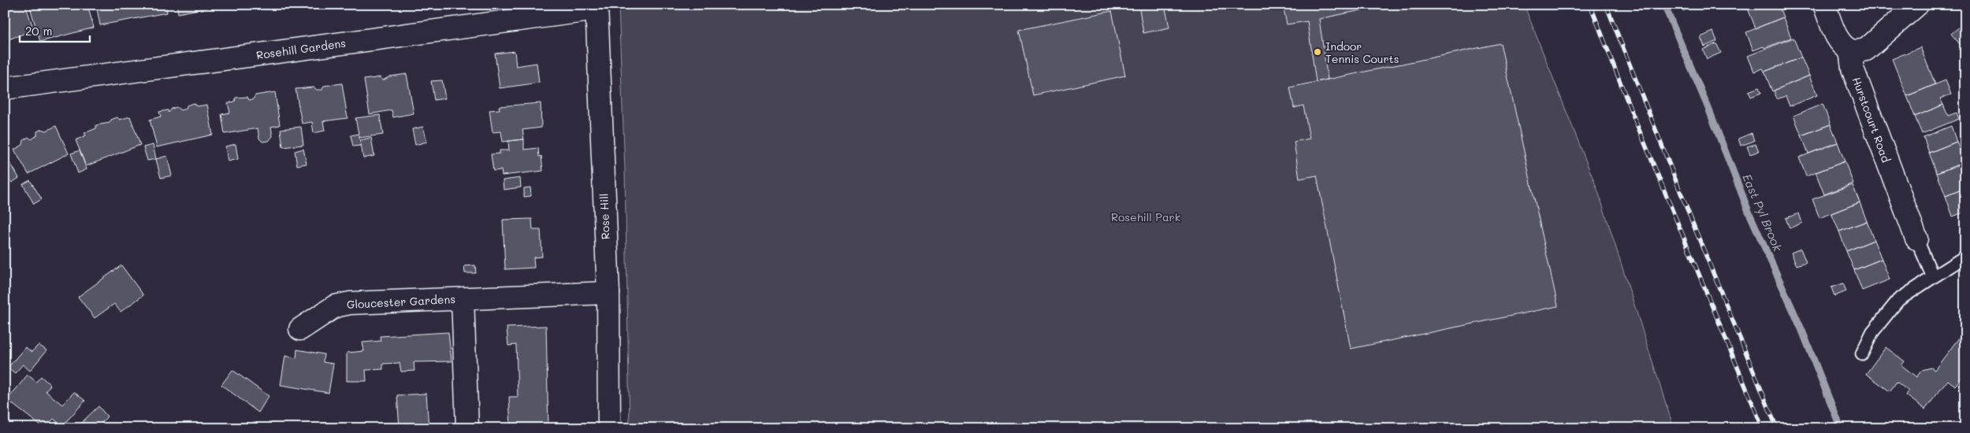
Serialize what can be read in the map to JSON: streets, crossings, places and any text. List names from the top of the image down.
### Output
{
  "streets": {
    "street": [
      "Rosehill Gardens",
      "Hurstcourt Road",
      "Rose Hill",
      "Gloucester Gardens"
    ]
  },
  "crossings": [
    ["Rosehill Gardens", "Rose Hill"],
    ["Rose Hill", "Gloucester Gardens"]
  ],
  "water": ["East Pyl Brook"],
  "parks": ["Rosehill Park"],
  "places": ["Indoor Tennis Courts"],
  "scale_bar": "20 m"
}
